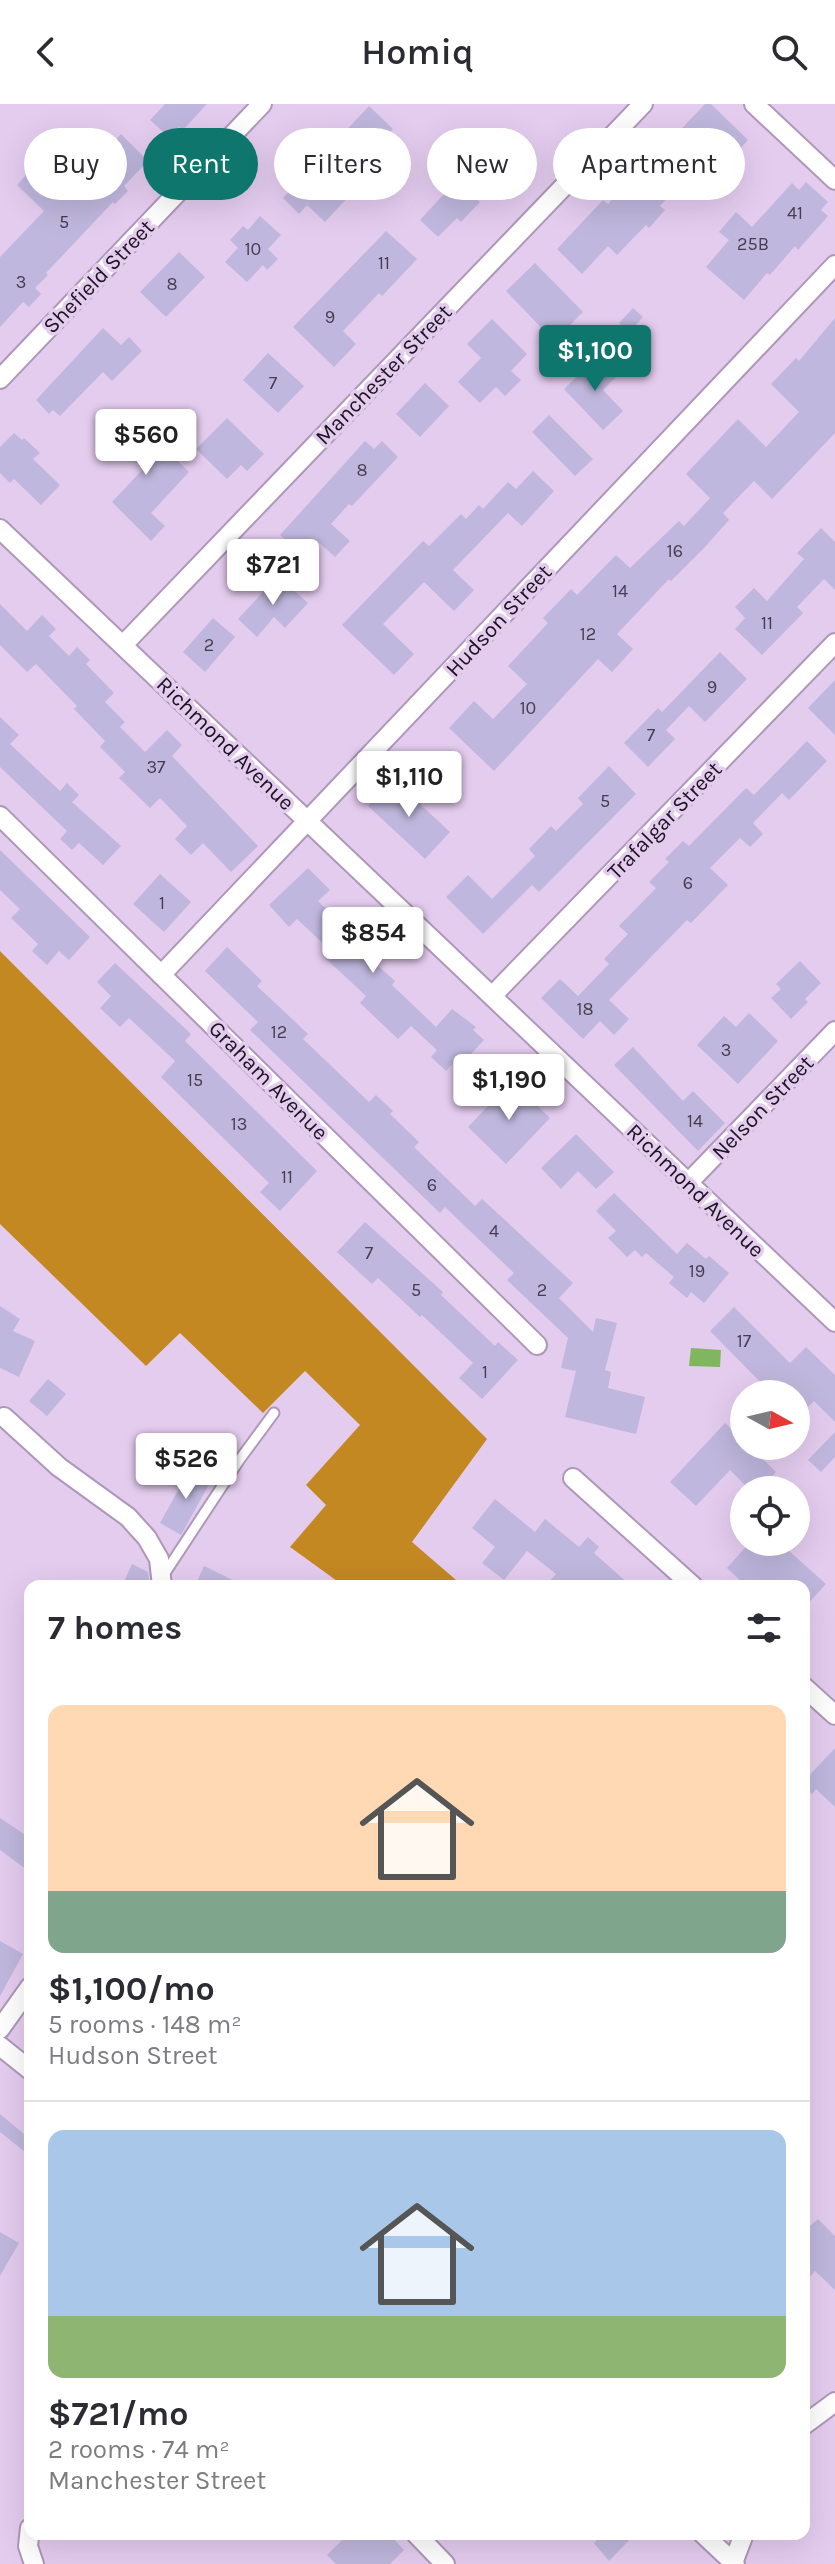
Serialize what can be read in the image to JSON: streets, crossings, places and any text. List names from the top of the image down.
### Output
{
  "streets": {
    "street": [
      "Shefield Street",
      "Manchester Street",
      "Hudson Street",
      "Richmond Avenue",
      "Trafalgar Street",
      "Graham Avenue",
      "Nelson Street"
    ]
  },
  "crossings": [
    ["Manchester Street", "Richmond Avenue"],
    ["Hudson Street", "Richmond Avenue"],
    ["Hudson Street", "Graham Avenue"],
    ["Richmond Avenue", "Trafalgar Street"],
    ["Richmond Avenue", "Nelson Street"]
  ],
  "house_numbers": [
    "41",
    "5",
    "25B",
    "10",
    "11",
    "3",
    "8",
    "9",
    "7",
    "8",
    "16",
    "14",
    "11",
    "12",
    "2",
    "9",
    "10",
    "7",
    "37",
    "5",
    "6",
    "1",
    "18",
    "12",
    "3",
    "15",
    "14",
    "13",
    "11",
    "6",
    "4",
    "7",
    "19",
    "5",
    "2",
    "17",
    "1"
  ],
  "north": "right",
  "page": {
    "header": "Homiq",
    "chip": [
      "Buy",
      "Rent",
      "Filters",
      "New",
      "Apartment"
    ],
    "price": [
      "$1,100",
      "$560",
      "$721",
      "$1,110",
      "$854",
      "$1,190",
      "$526"
    ],
    "heading": "7 homes",
    "list": [
      {
        "name": "$1,100/mo",
        "note": "5 rooms · 148 m² · Hudson Street"
      },
      {
        "name": "$721/mo",
        "note": "2 rooms · 74 m² · Manchester Street"
      }
    ]
  }
}
